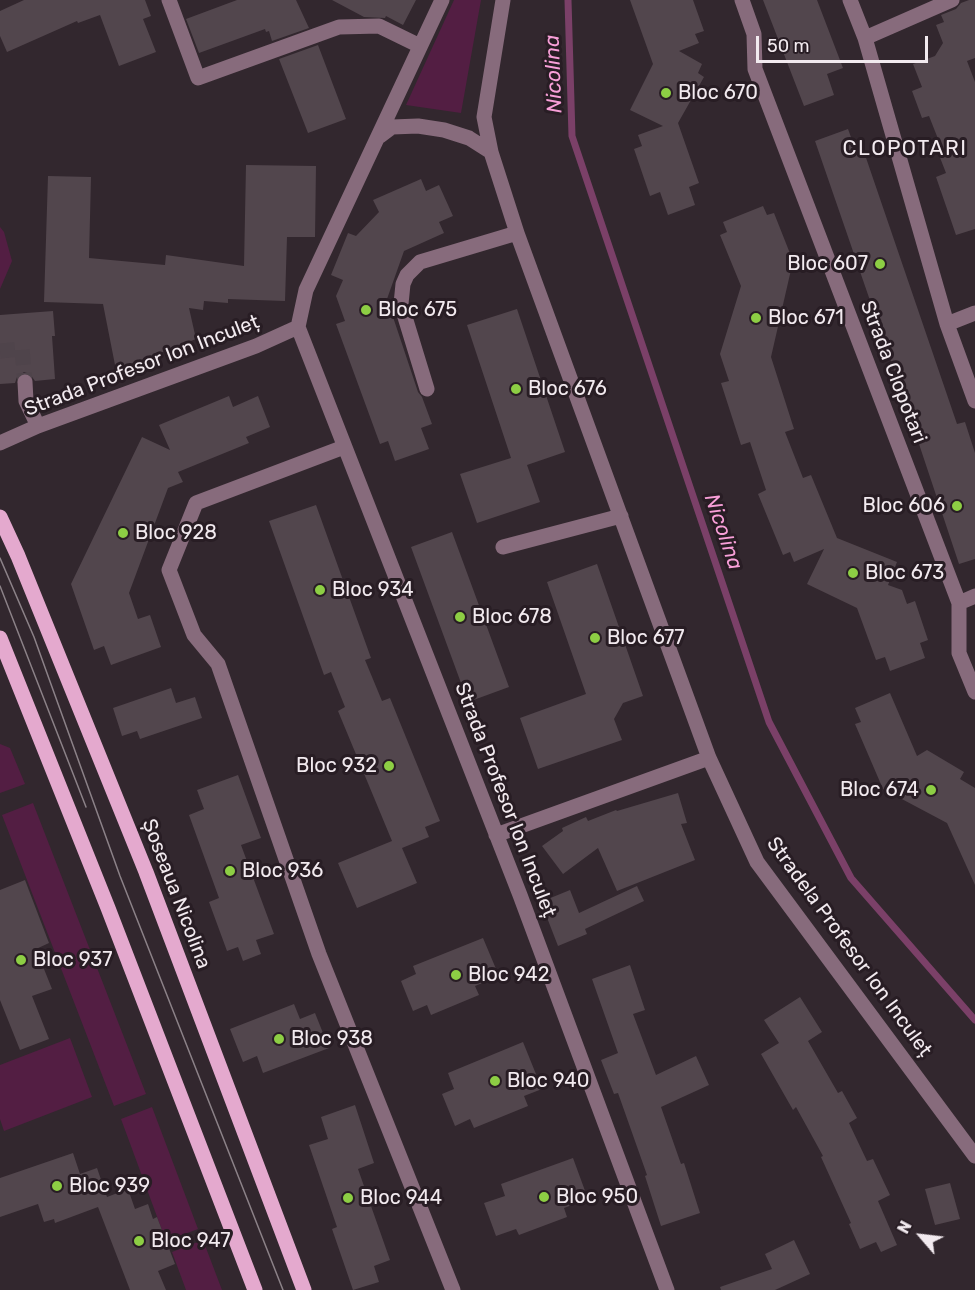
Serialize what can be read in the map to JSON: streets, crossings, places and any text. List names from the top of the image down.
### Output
{
  "streets": {
    "main road": ["Șoseaua Nicolina"],
    "street": ["Strada Profesor Ion Inculeț", "Strada Clopotari", "Stradela Profesor Ion Inculeț"]
  },
  "districts": ["CLOPOTARI"],
  "water": ["Nicolina"],
  "places": [
    "Bloc 670",
    "Bloc 607",
    "Bloc 675",
    "Bloc 671",
    "Bloc 676",
    "Bloc 606",
    "Bloc 928",
    "Bloc 673",
    "Bloc 934",
    "Bloc 678",
    "Bloc 677",
    "Bloc 932",
    "Bloc 674",
    "Bloc 936",
    "Bloc 937",
    "Bloc 942",
    "Bloc 938",
    "Bloc 940",
    "Bloc 939",
    "Bloc 950",
    "Bloc 944",
    "Bloc 947"
  ],
  "scale_bar": "50 m",
  "north": "top left"
}
